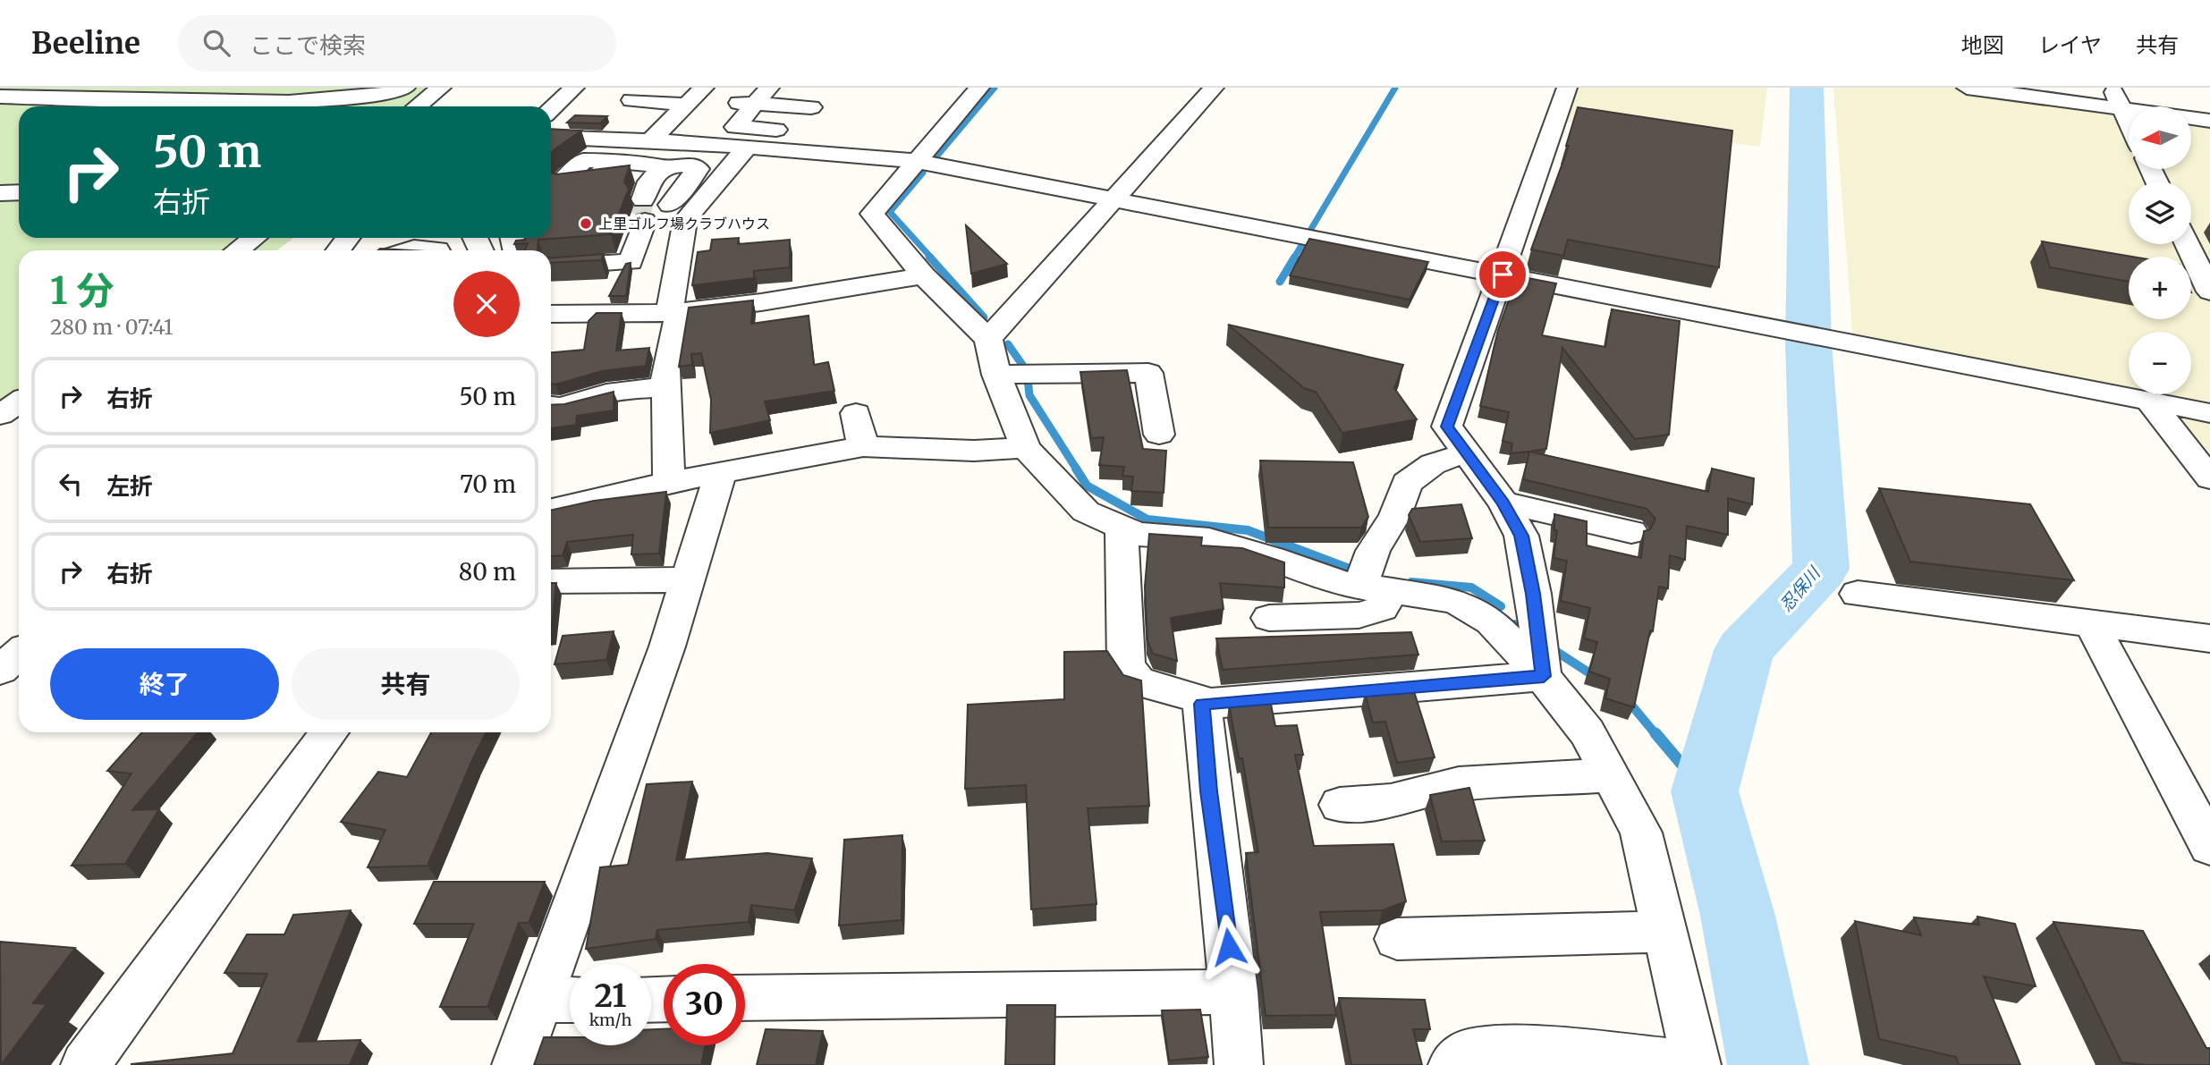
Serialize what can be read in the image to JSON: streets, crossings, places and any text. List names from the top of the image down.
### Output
{
  "water": ["忍保川"],
  "places": ["上里ゴルフ場クラブハウス"],
  "north": "left",
  "page": {
    "header": "Beeline",
    "search": "ここで検索",
    "nav": ["地図", "レイヤ", "共有"],
    "map_buttons": ["+", "−"],
    "turn": ["50 m", "右折"],
    "heading": ["1 分", "280 m · 07:41"],
    "list": [
      {
        "name": "右折",
        "value": "50 m"
      },
      {
        "name": "左折",
        "value": "70 m"
      },
      {
        "name": "右折",
        "value": "80 m"
      }
    ],
    "buttons": ["終了", "共有"],
    "speed": "21 km/h",
    "limit": "30"
  }
}
